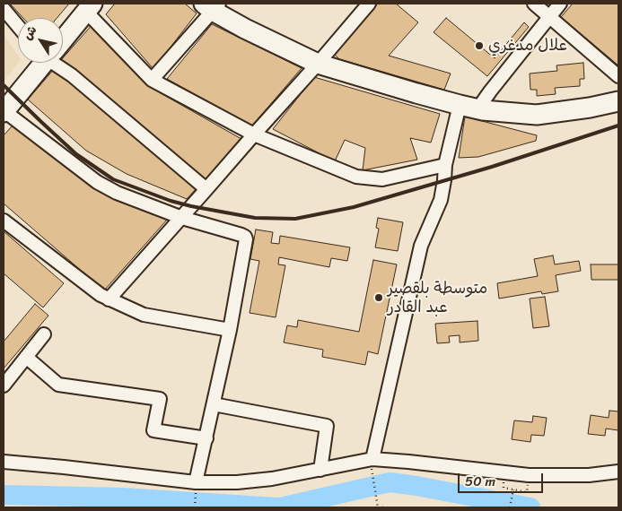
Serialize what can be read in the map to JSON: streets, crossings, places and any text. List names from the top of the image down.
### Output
{
  "places": ["علال مدغري", "متوسطة بلقصير عبد القادر"],
  "scale_bar": "50 m",
  "north": "top left"
}
